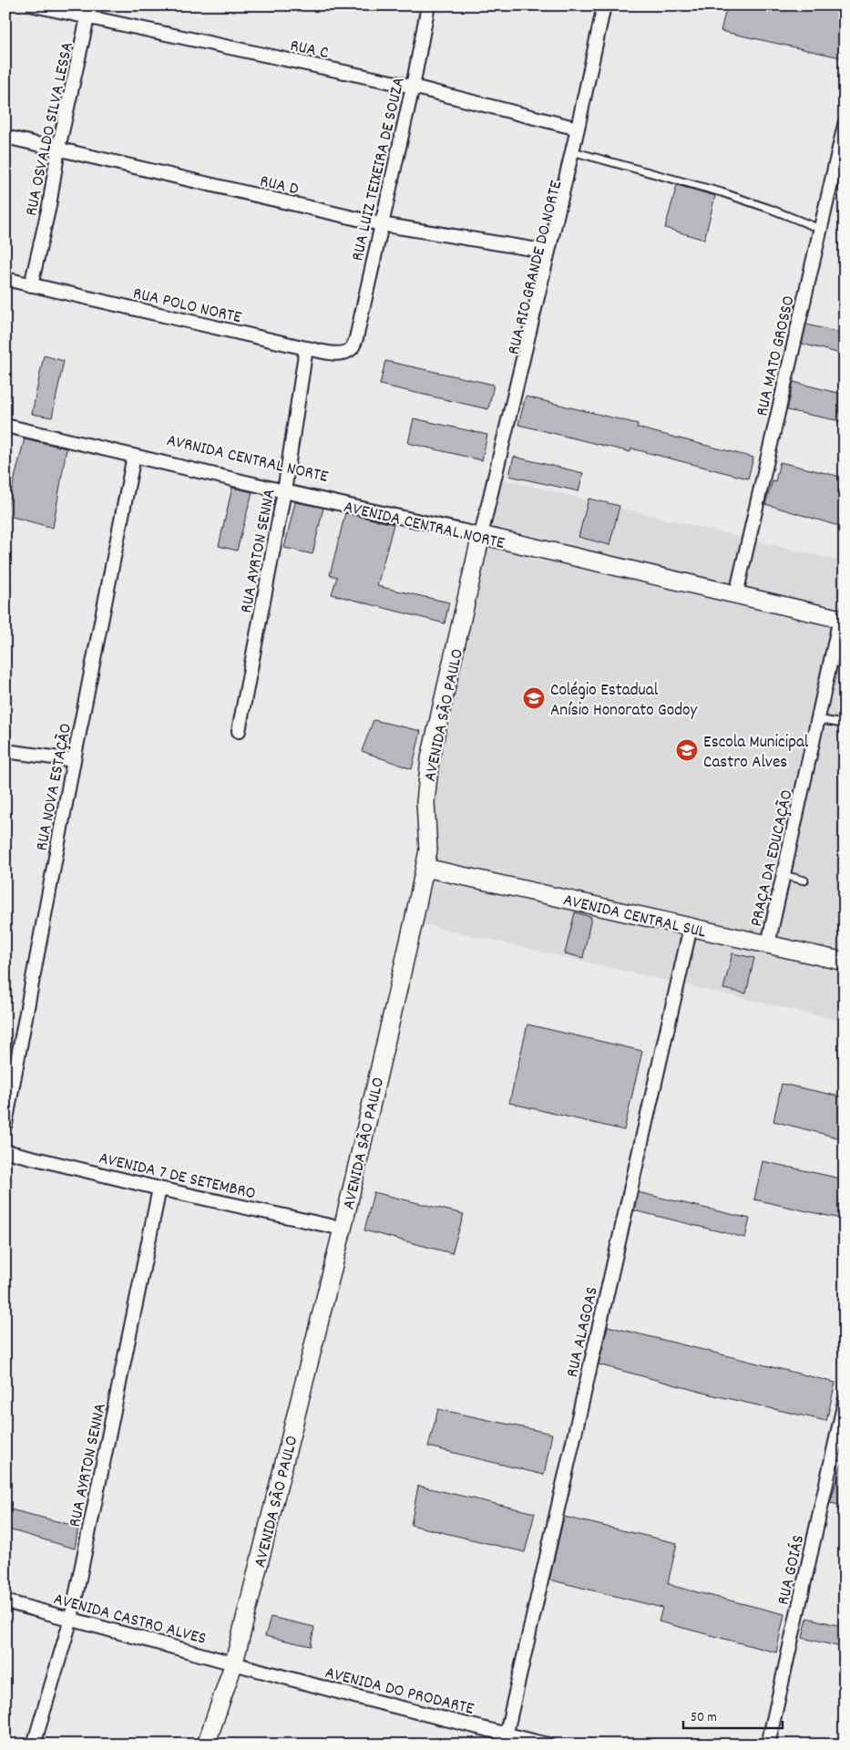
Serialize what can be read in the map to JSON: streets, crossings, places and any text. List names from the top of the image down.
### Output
{
  "streets": {
    "main road": ["AVENIDA CENTRAL NORTE", "AVENIDA SÃO PAULO", "AVENIDA CENTRAL SUL"],
    "street": [
      "RUA C",
      "RUA OSVALDO SILVA LESSA",
      "RUA LUIZ TEIXEIRA DE SOUZA",
      "RUA D",
      "RUA RIO GRANDE DO NORTE",
      "RUA POLO NORTE",
      "RUA MATO GROSSO",
      "AVRNIDA CENTRAL NORTE",
      "RUA AYRTON SENNA",
      "RUA NOVA ESTAÇÃO",
      "PRAÇA DA EDUCAÇÃO",
      "AVENIDA 7 DE SETEMBRO",
      "RUA ALAGOAS",
      "RUA GOIÁS",
      "AVENIDA CASTRO ALVES",
      "AVENIDA DO PRODARTE"
    ]
  },
  "crossings": [
    ["RUA C", "RUA OSVALDO SILVA LESSA"],
    ["RUA C", "RUA LUIZ TEIXEIRA DE SOUZA"],
    ["RUA C", "RUA RIO GRANDE DO NORTE"],
    ["RUA OSVALDO SILVA LESSA", "RUA D"],
    ["RUA OSVALDO SILVA LESSA", "RUA POLO NORTE"],
    ["RUA LUIZ TEIXEIRA DE SOUZA", "RUA D"],
    ["RUA LUIZ TEIXEIRA DE SOUZA", "RUA POLO NORTE"],
    ["RUA D", "RUA RIO GRANDE DO NORTE"],
    ["RUA RIO GRANDE DO NORTE", "AVENIDA CENTRAL NORTE"],
    ["RUA RIO GRANDE DO NORTE", "AVENIDA SÃO PAULO"],
    ["RUA POLO NORTE", "RUA AYRTON SENNA"],
    ["RUA MATO GROSSO", "AVENIDA CENTRAL NORTE"],
    ["AVRNIDA CENTRAL NORTE", "AVENIDA CENTRAL NORTE"],
    ["AVRNIDA CENTRAL NORTE", "RUA AYRTON SENNA"],
    ["AVENIDA CENTRAL NORTE", "RUA AYRTON SENNA"],
    ["AVENIDA CENTRAL NORTE", "AVENIDA SÃO PAULO"],
    ["AVENIDA CENTRAL NORTE", "RUA NOVA ESTAÇÃO"],
    ["AVENIDA CENTRAL NORTE", "PRAÇA DA EDUCAÇÃO"],
    ["RUA AYRTON SENNA", "AVENIDA 7 DE SETEMBRO"],
    ["RUA AYRTON SENNA", "AVENIDA CASTRO ALVES"],
    ["AVENIDA SÃO PAULO", "AVENIDA CENTRAL SUL"],
    ["AVENIDA SÃO PAULO", "AVENIDA 7 DE SETEMBRO"],
    ["AVENIDA SÃO PAULO", "AVENIDA CASTRO ALVES"],
    ["AVENIDA SÃO PAULO", "AVENIDA DO PRODARTE"],
    ["PRAÇA DA EDUCAÇÃO", "AVENIDA CENTRAL SUL"],
    ["AVENIDA CENTRAL SUL", "RUA ALAGOAS"],
    ["RUA ALAGOAS", "AVENIDA DO PRODARTE"],
    ["AVENIDA CASTRO ALVES", "AVENIDA DO PRODARTE"]
  ],
  "places": {
    "school or university": ["Colégio Estadual Anísio Honorato Godoy", "Escola Municipal Castro Alves"]
  },
  "scale_bar": "50 m"
}
